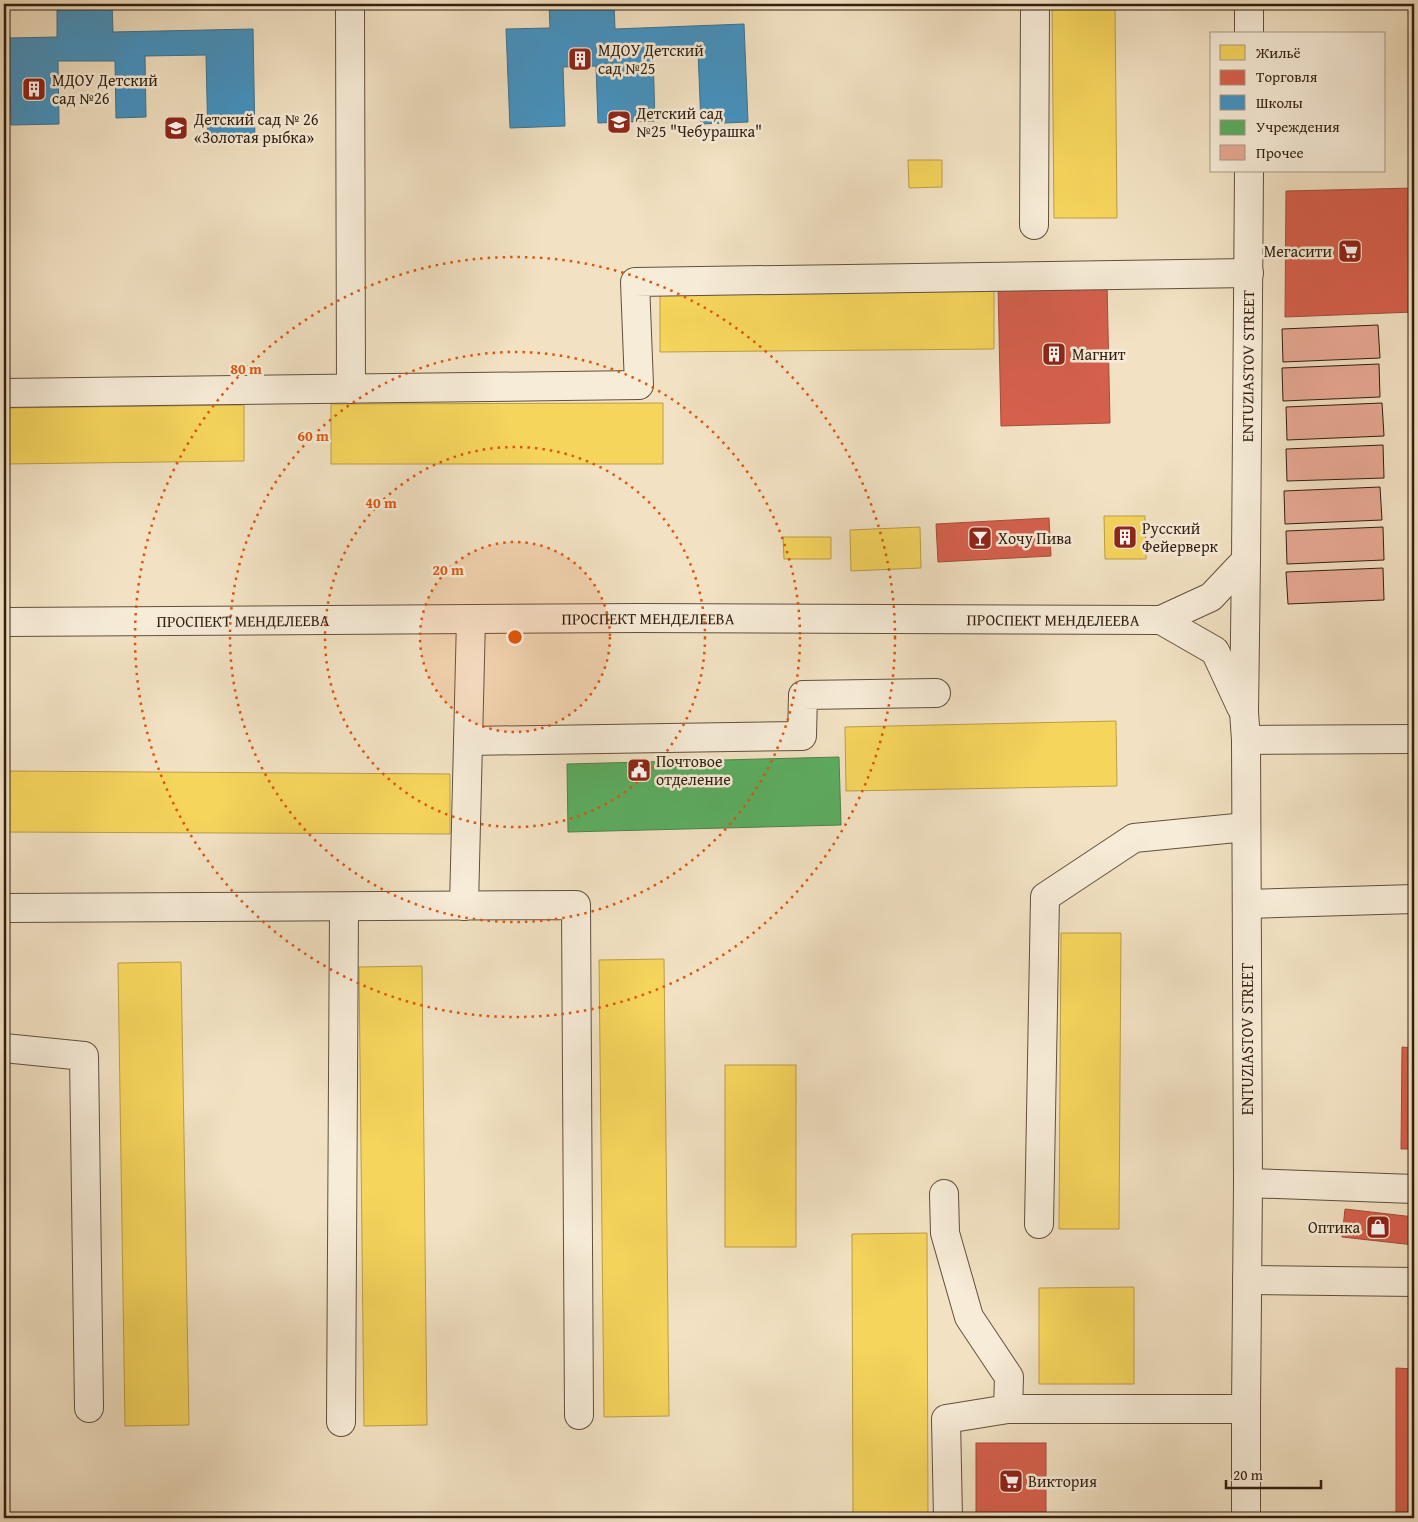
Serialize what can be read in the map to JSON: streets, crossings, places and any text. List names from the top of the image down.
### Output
{
  "streets": {
    "street": ["ENTUZIASTOV STREET", "ПРОСПЕКТ МЕНДЕЛЕЕВА"]
  },
  "crossings": [
    ["ENTUZIASTOV STREET", "ПРОСПЕКТ МЕНДЕЛЕЕВА"]
  ],
  "places": {
    "building": [
      "МДОУ Детский сад №25",
      "МДОУ Детский сад №26",
      "Магнит",
      "Русский Фейерверк"
    ],
    "school or university": ["Детский сад №25 \"Чебурашка\"", "Детский сад № 26 «Золотая рыбка»"],
    "supermarket": ["Мегасити", "Виктория"],
    "bar": ["Хочу Пива"],
    "public building": ["Почтовое отделение"],
    "shop": ["Оптика"]
  },
  "legend": [
    "Жильё",
    "Торговля",
    "Школы",
    "Учреждения",
    "Прочее"
  ],
  "scale_bar": "20 m",
  "rings": [
    "80 m",
    "60 m",
    "40 m",
    "20 m"
  ]
}
